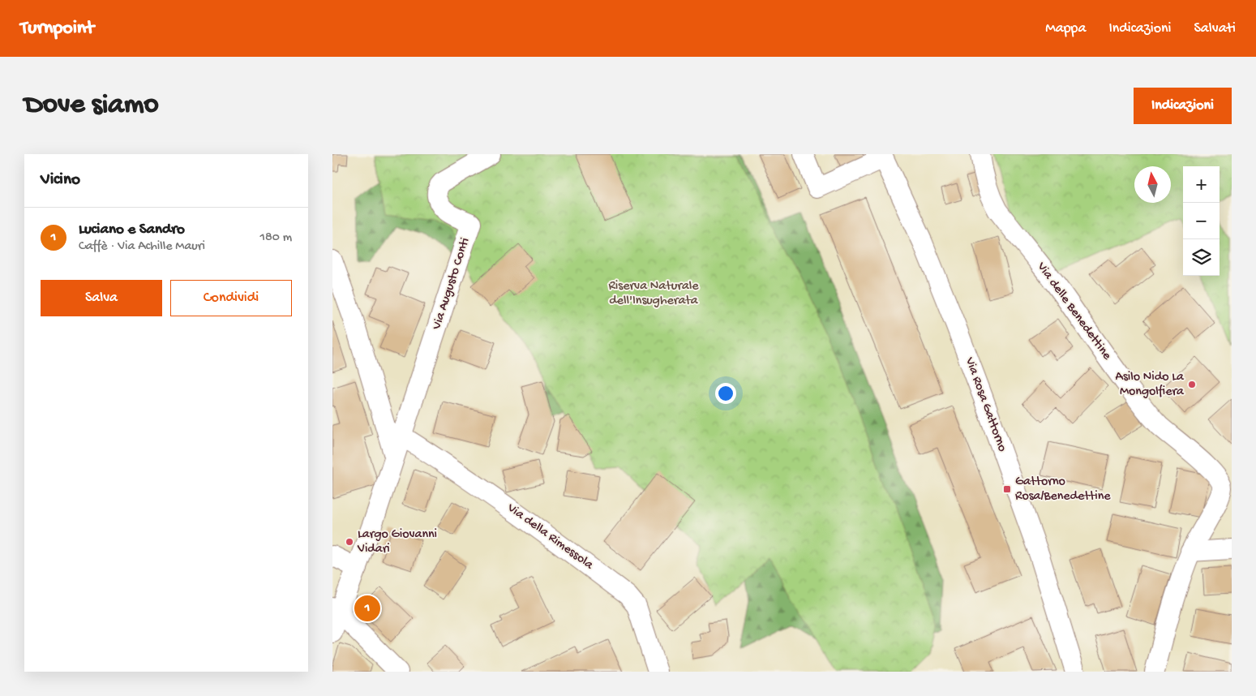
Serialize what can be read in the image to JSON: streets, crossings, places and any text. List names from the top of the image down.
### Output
{
  "streets": {
    "street": [
      "Via Augusto Conti",
      "Via delle Benedettine",
      "Via Rosa Gattorno",
      "Via della Rimessola"
    ]
  },
  "crossings": [
    ["Via Augusto Conti", "Via della Rimessola"]
  ],
  "parks": ["Riserva Naturale dell'Insugherata"],
  "places": {
    "other": ["Asilo Nido La Mongolfiera", "Largo Giovanni Vidari"],
    "transit": ["Gattorno Rosa/Benedettine"]
  },
  "north": "top",
  "page": {
    "header": "Turnpoint",
    "nav": ["Mappa", "Indicazioni", "Salvati"],
    "buttons": [
      "Indicazioni",
      ["Salva", "Condividi"]
    ],
    "title": "Dove siamo",
    "heading": "Vicino",
    "map_buttons": ["+", "−"],
    "list": [
      {
        "mark": "1",
        "name": "Luciano e Sandro",
        "note": "Caffè · Via Achille Mauri",
        "value": "180 m"
      }
    ],
    "pins": "1"
  }
}
